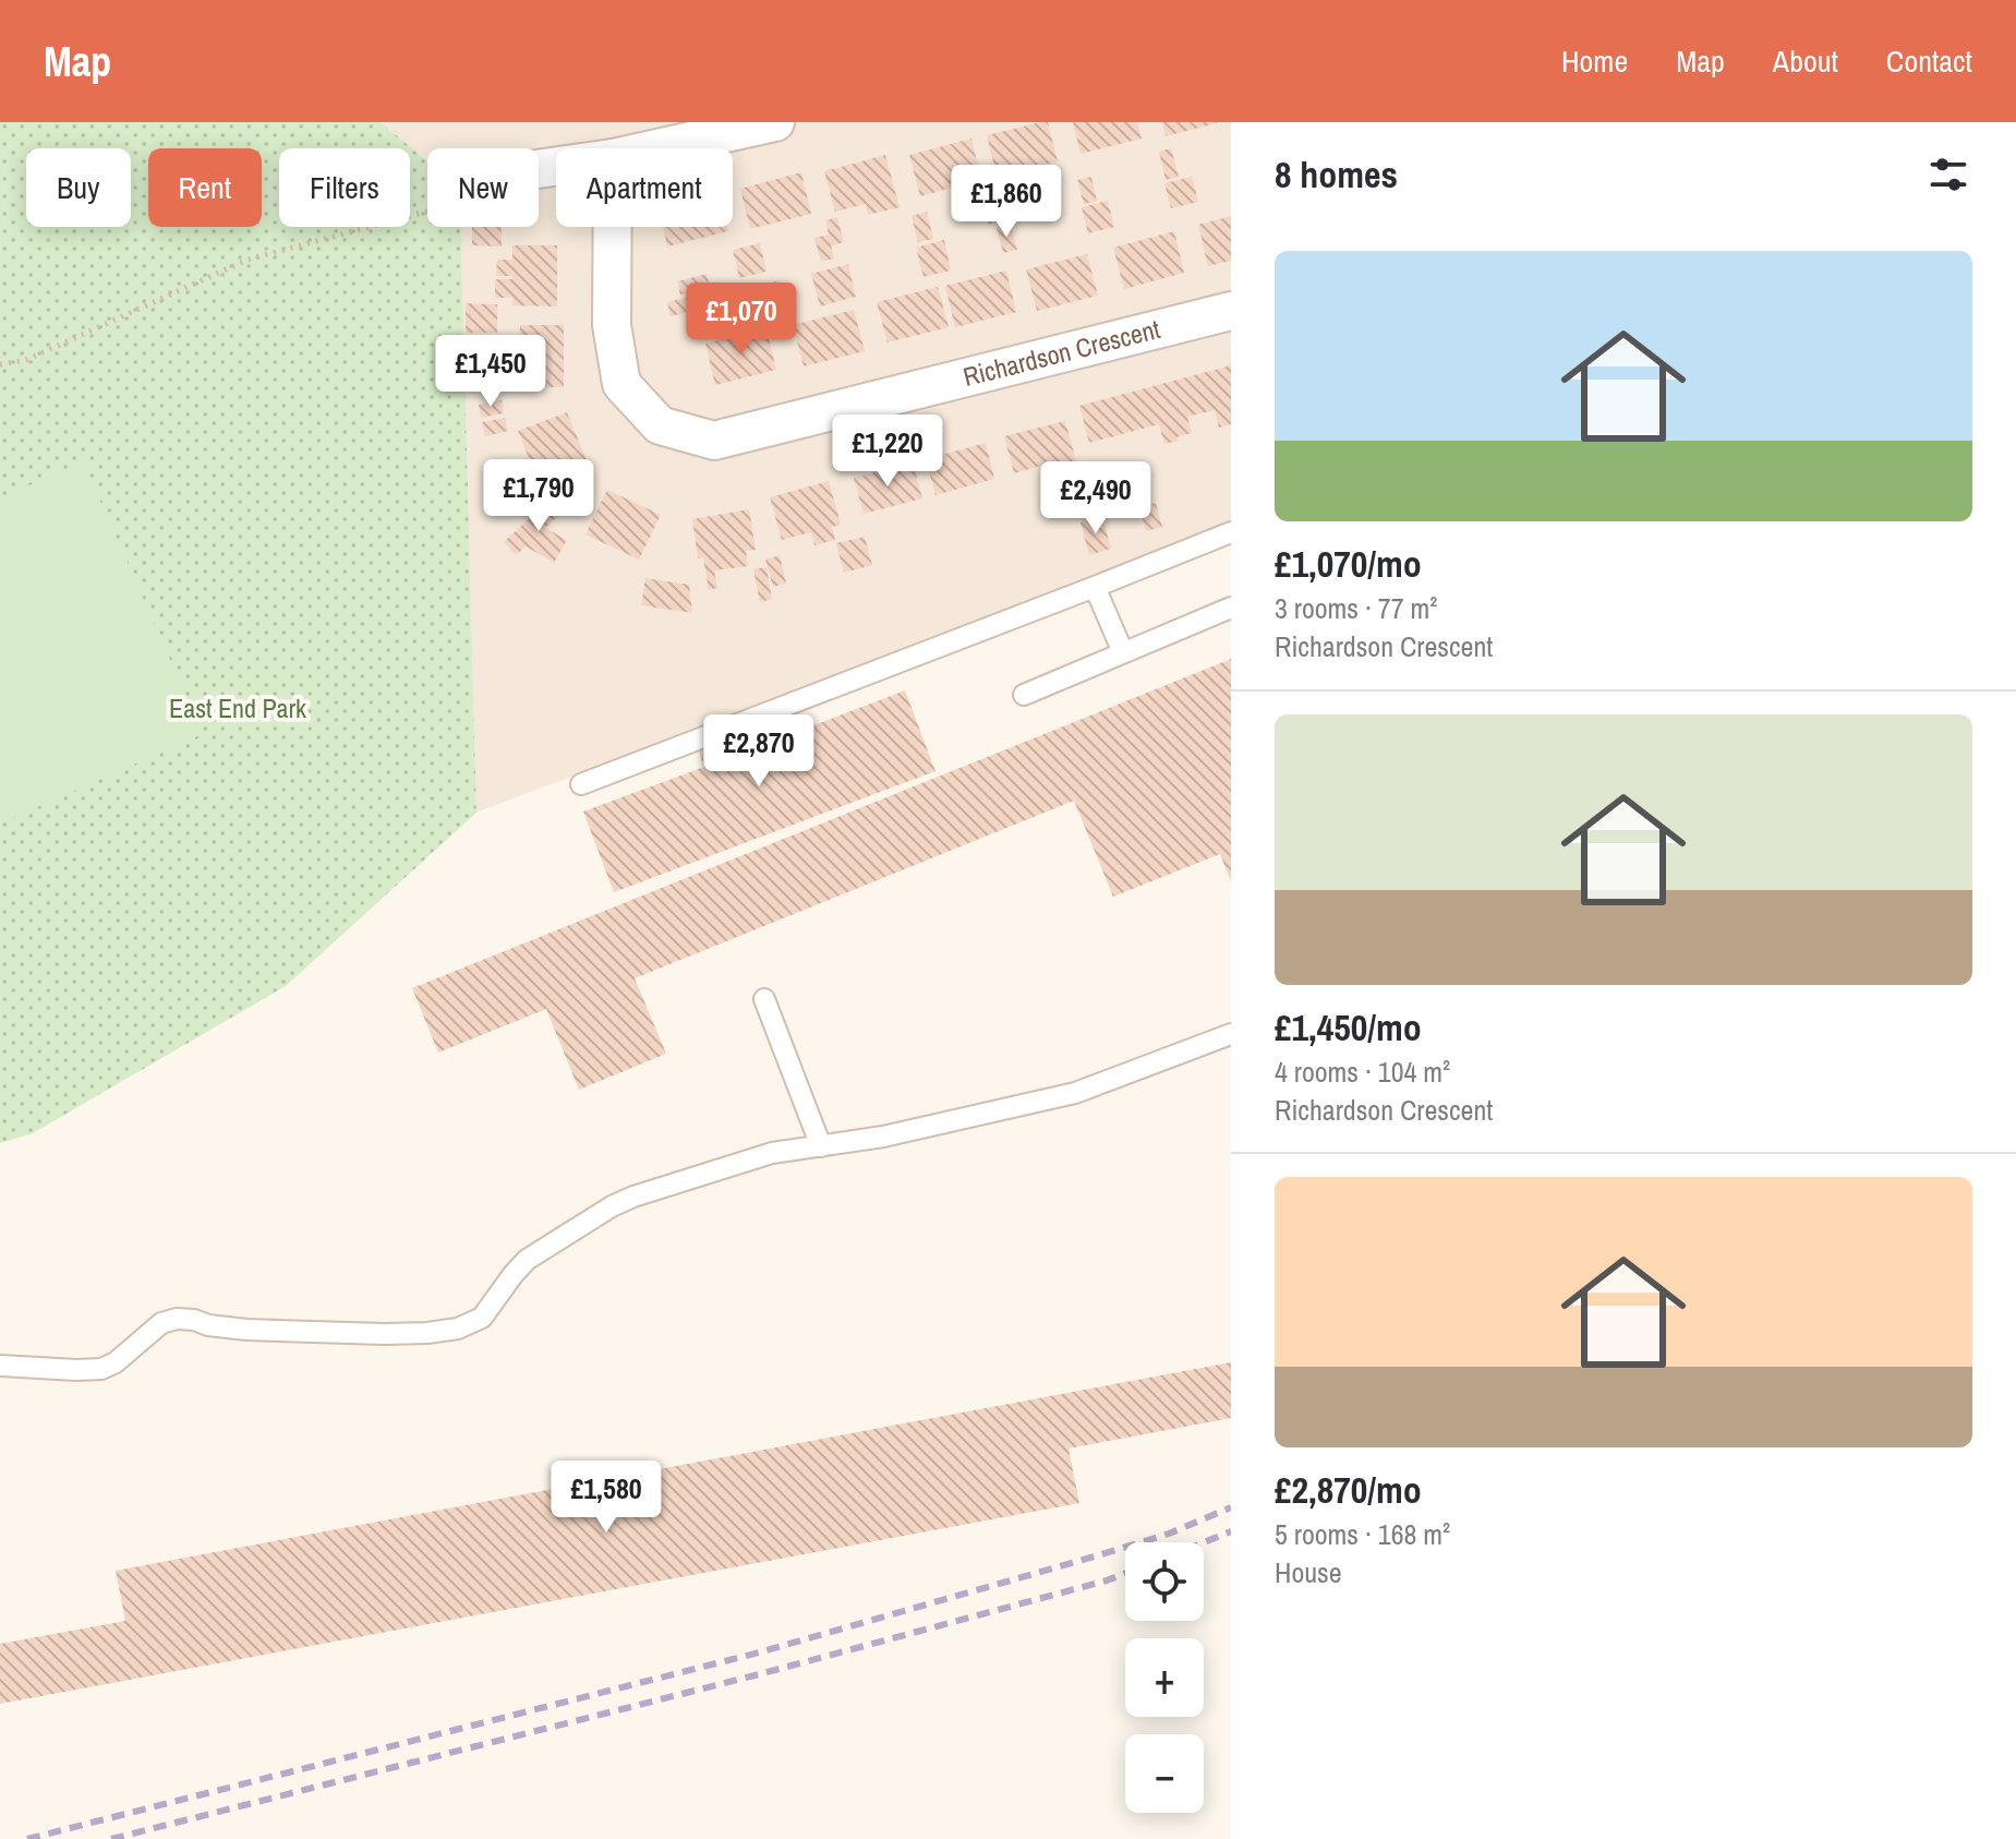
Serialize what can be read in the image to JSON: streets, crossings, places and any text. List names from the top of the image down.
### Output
{
  "streets": {
    "street": ["Richardson Crescent"]
  },
  "parks": ["East End Park"],
  "page": {
    "header": "Map",
    "nav": [
      "Home",
      "Map",
      "About",
      "Contact"
    ],
    "heading": "8 homes",
    "chip": [
      "Buy",
      "Rent",
      "Filters",
      "New",
      "Apartment"
    ],
    "price": [
      "£1,860",
      "£1,070",
      "£1,450",
      "£1,220",
      "£1,790",
      "£2,490",
      "£2,870",
      "£1,580"
    ],
    "list": [
      {
        "name": "£1,070/mo",
        "note": "3 rooms · 77 m² · Richardson Crescent"
      },
      {
        "name": "£1,450/mo",
        "note": "4 rooms · 104 m² · Richardson Crescent"
      },
      {
        "name": "£2,870/mo",
        "note": "5 rooms · 168 m² · House"
      }
    ],
    "map_buttons": ["+", "−"]
  }
}
